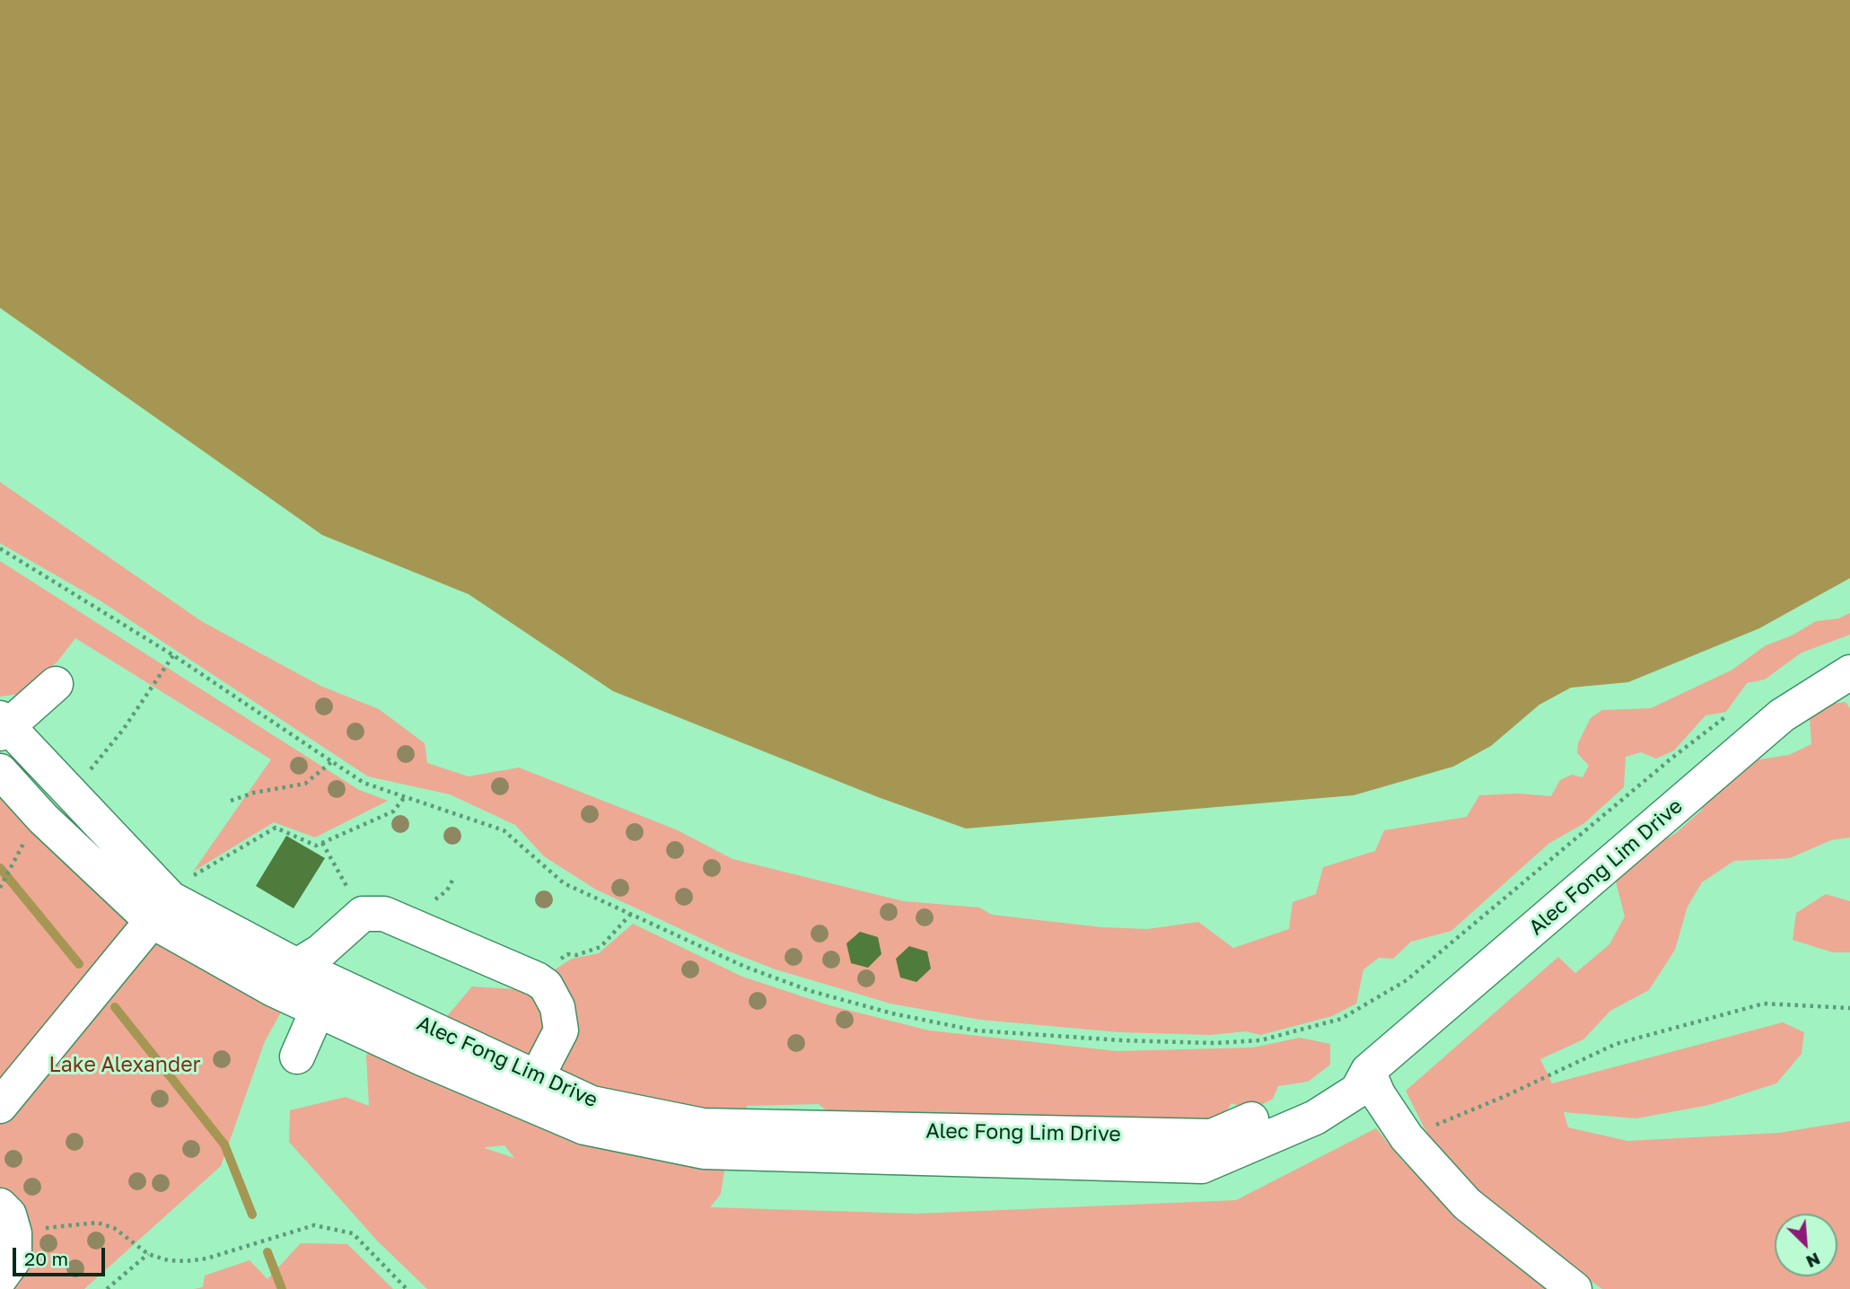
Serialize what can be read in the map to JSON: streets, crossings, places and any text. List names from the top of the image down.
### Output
{
  "streets": {
    "street": ["Alec Fong Lim Drive"]
  },
  "parks": ["Lake Alexander"],
  "scale_bar": "20 m",
  "north": "bottom right"
}
